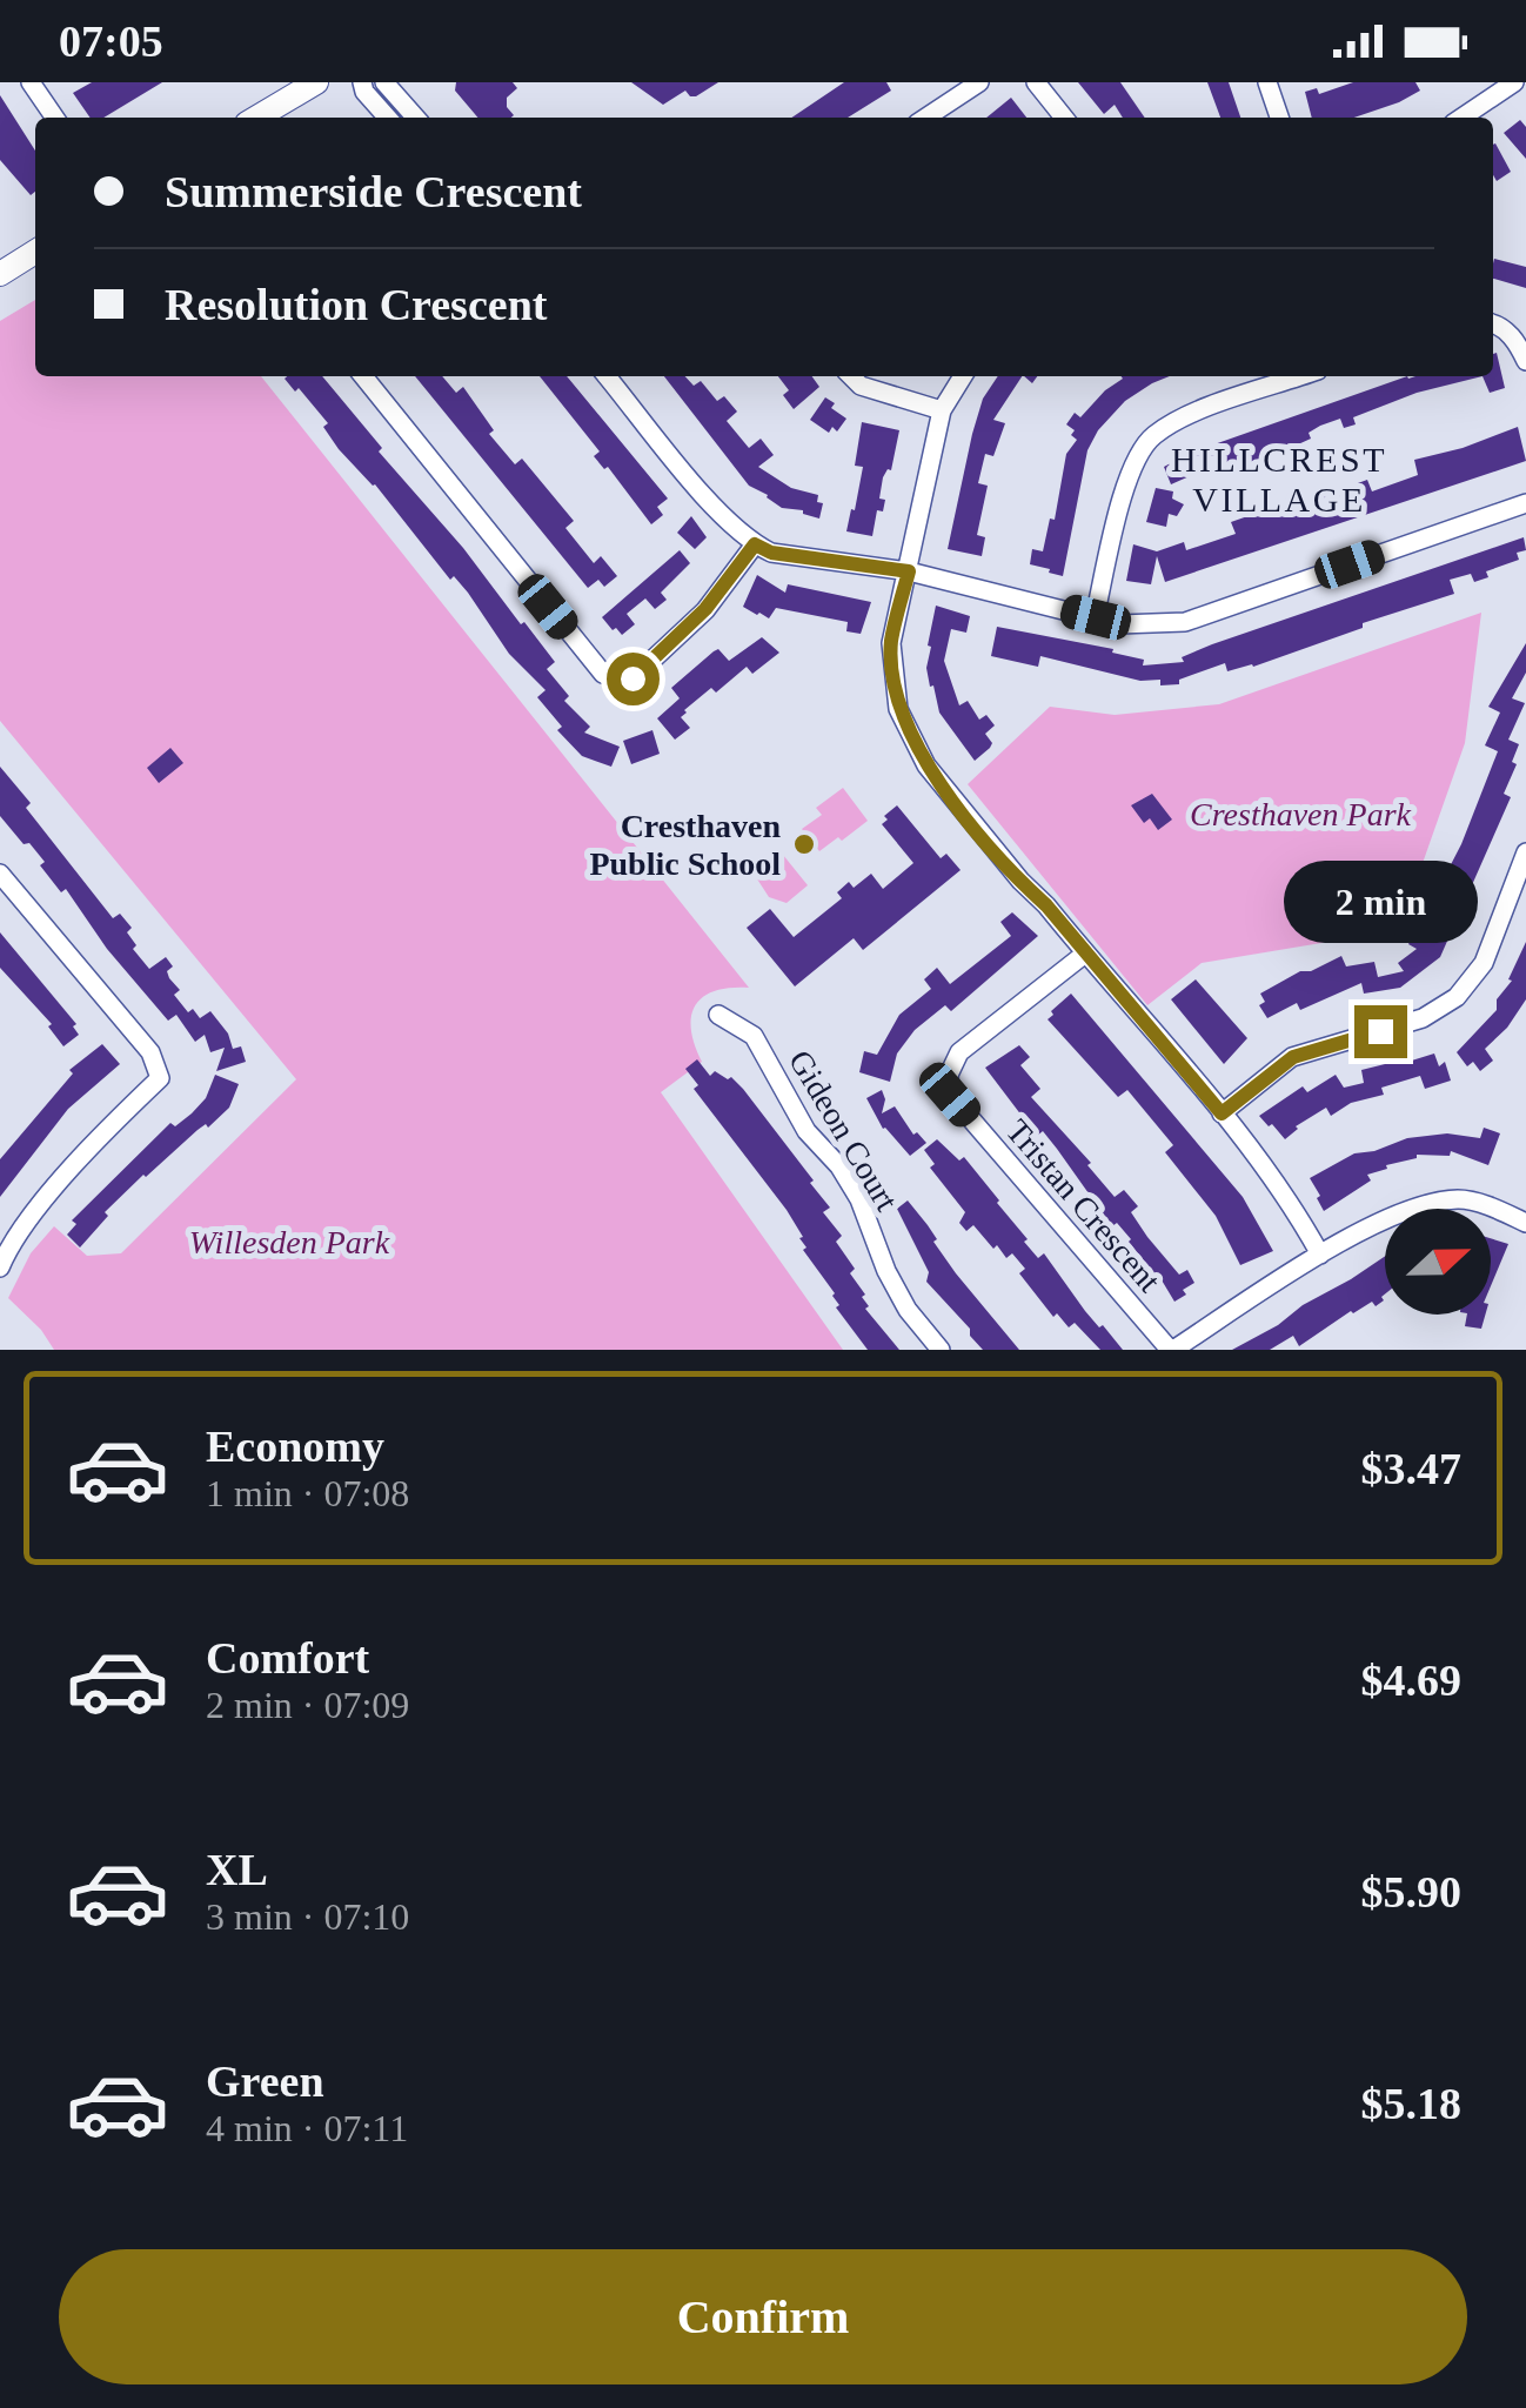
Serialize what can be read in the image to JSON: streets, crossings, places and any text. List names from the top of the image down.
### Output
{
  "streets": {
    "street": ["Gideon Court", "Tristan Crescent"]
  },
  "districts": ["HILLCREST VILLAGE"],
  "parks": ["Cresthaven Park", "Willesden Park"],
  "places": ["Cresthaven Public School"],
  "north": "right",
  "page": {
    "status": "07:05",
    "banner": ["Summerside Crescent", "Resolution Crescent"],
    "bubble": "2 min",
    "list": [
      {
        "name": "Economy",
        "note": "1 min · 07:08",
        "value": "$3.47"
      },
      {
        "name": "Comfort",
        "note": "2 min · 07:09",
        "value": "$4.69"
      },
      {
        "name": "XL",
        "note": "3 min · 07:10",
        "value": "$5.90"
      },
      {
        "name": "Green",
        "note": "4 min · 07:11",
        "value": "$5.18"
      }
    ],
    "buttons": "Confirm"
  }
}
